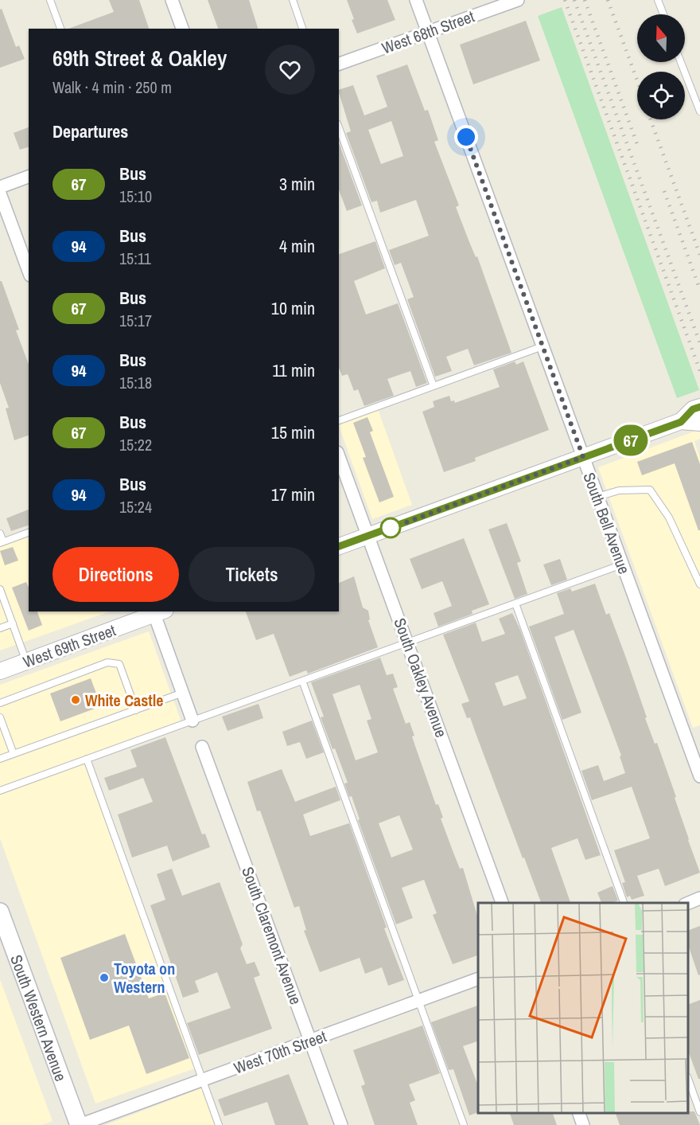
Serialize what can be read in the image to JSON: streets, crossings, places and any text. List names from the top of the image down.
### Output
{
  "streets": {
    "main road": ["South Western Avenue"],
    "street": [
      "West 68th Street",
      "South Bell Avenue",
      "West 69th Street",
      "South Oakley Avenue",
      "South Claremont Avenue",
      "West 70th Street"
    ]
  },
  "crossings": [
    ["West 68th Street", "South Bell Avenue"],
    ["South Claremont Avenue", "West 70th Street"],
    ["South Western Avenue", "West 70th Street"]
  ],
  "places": ["White Castle", "Toyota on Western"],
  "lines": ["bus line 67"],
  "north": "top",
  "page": {
    "on_map": "67",
    "heading": [
      ["69th Street & Oakley", "Walk · 4 min · 250 m"],
      "Departures"
    ],
    "list": [
      {
        "mark": "67",
        "name": "Bus",
        "note": "15:10",
        "value": "3 min"
      },
      {
        "mark": "94",
        "name": "Bus",
        "note": "15:11",
        "value": "4 min"
      },
      {
        "mark": "67",
        "name": "Bus",
        "note": "15:17",
        "value": "10 min"
      },
      {
        "mark": "94",
        "name": "Bus",
        "note": "15:18",
        "value": "11 min"
      },
      {
        "mark": "67",
        "name": "Bus",
        "note": "15:22",
        "value": "15 min"
      },
      {
        "mark": "94",
        "name": "Bus",
        "note": "15:24",
        "value": "17 min"
      }
    ],
    "buttons": ["Directions", "Tickets"]
  }
}
